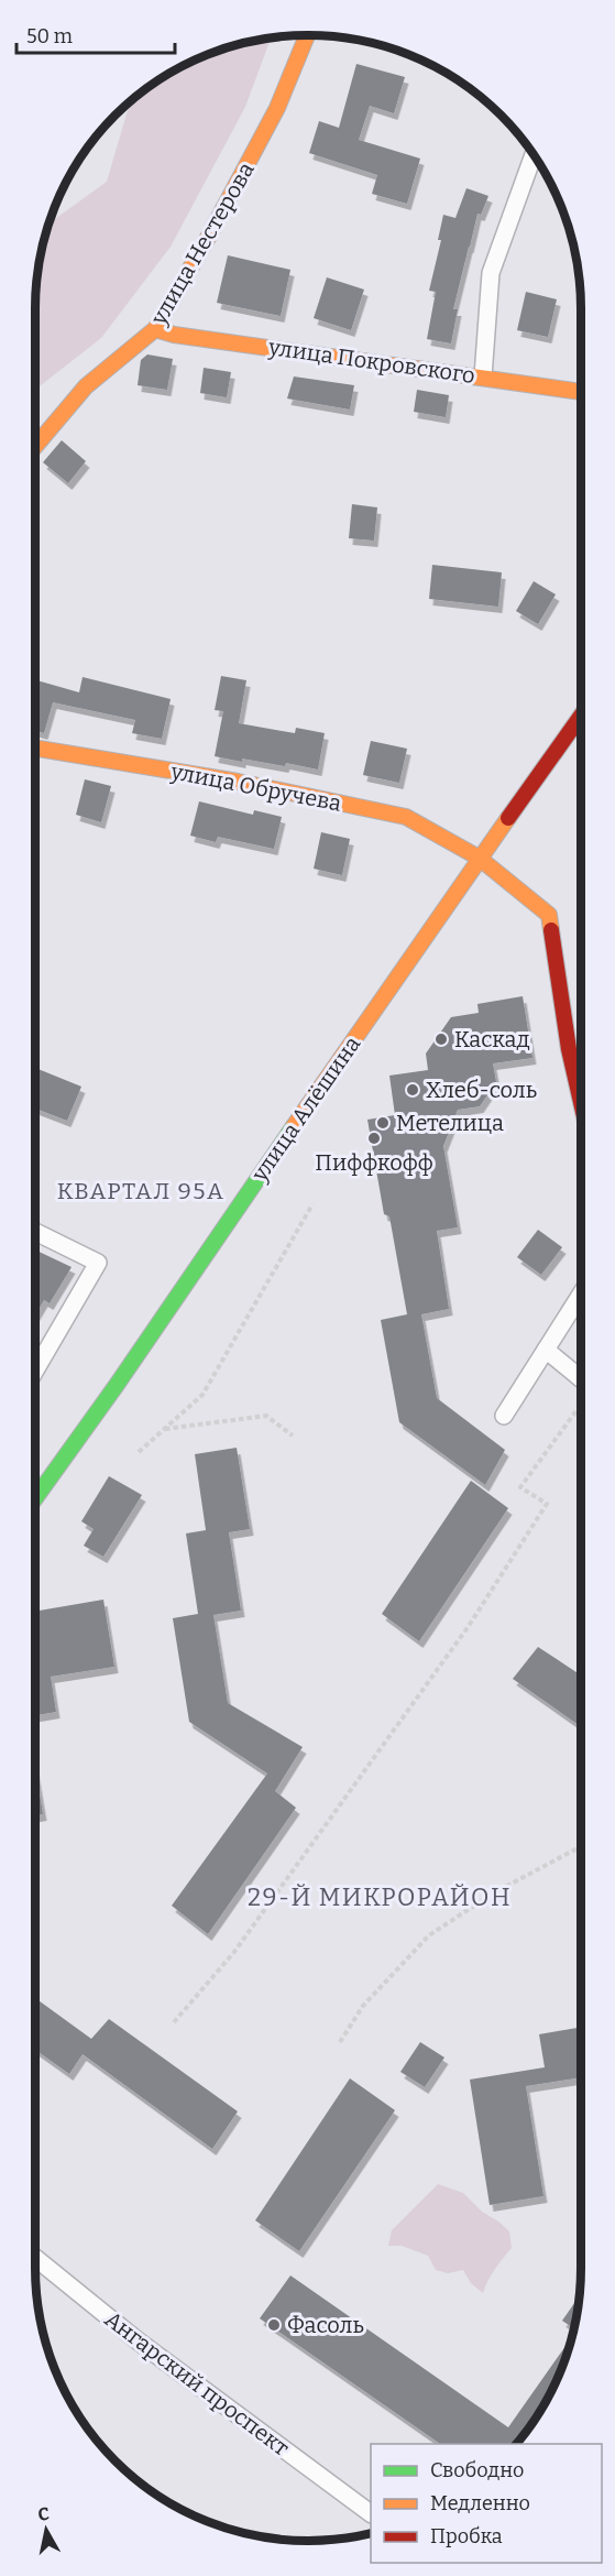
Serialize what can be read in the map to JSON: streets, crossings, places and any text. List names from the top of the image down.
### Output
{
  "streets": {
    "street": [
      "улица Нестерова",
      "улица Покровского",
      "улица Обручева",
      "улица Алёшина",
      "Ангарский проспект"
    ]
  },
  "crossings": [
    ["улица Нестерова", "улица Покровского"],
    ["улица Обручева", "улица Алёшина"]
  ],
  "districts": ["КВАРТАЛ 95А", "29-Й МИКРОРАЙОН"],
  "places": [
    "Каскад",
    "Хлеб-соль",
    "Метелица",
    "Пиффкофф",
    "Фасоль"
  ],
  "legend": ["Свободно", "Медленно", "Пробка"],
  "scale_bar": "50 m",
  "north": "top"
}
